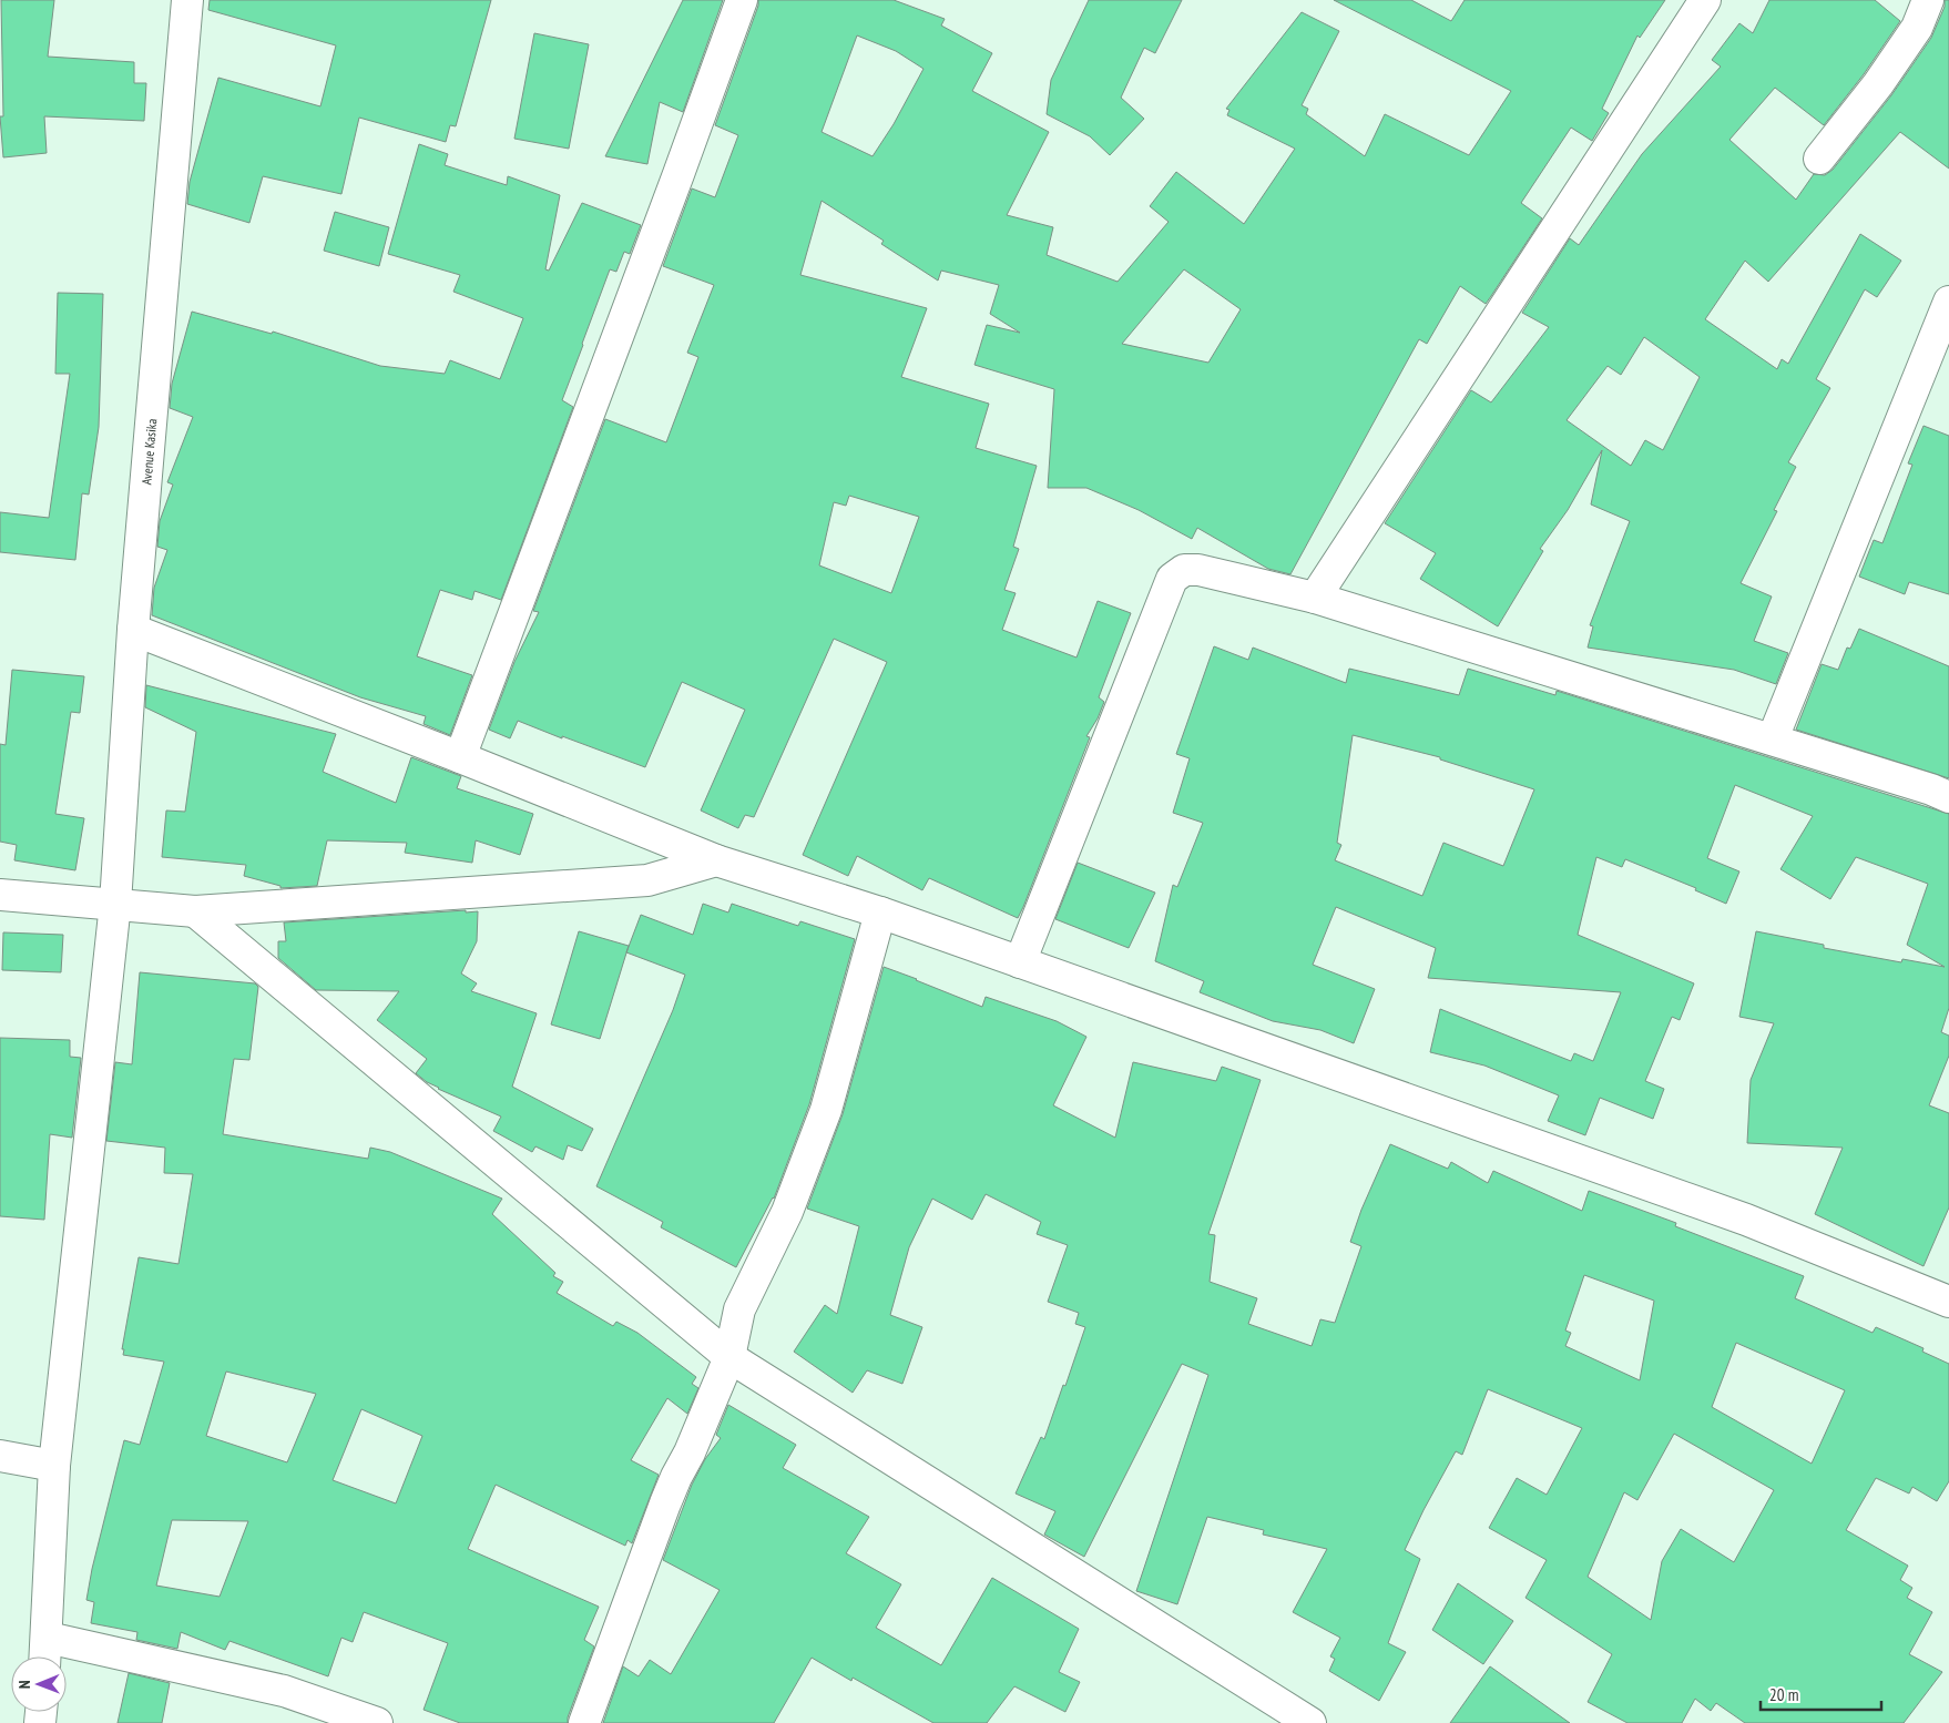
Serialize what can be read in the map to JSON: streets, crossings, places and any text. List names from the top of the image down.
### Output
{
  "streets": {
    "street": ["Avenue Kasika"]
  },
  "scale_bar": "20 m",
  "north": "left"
}
